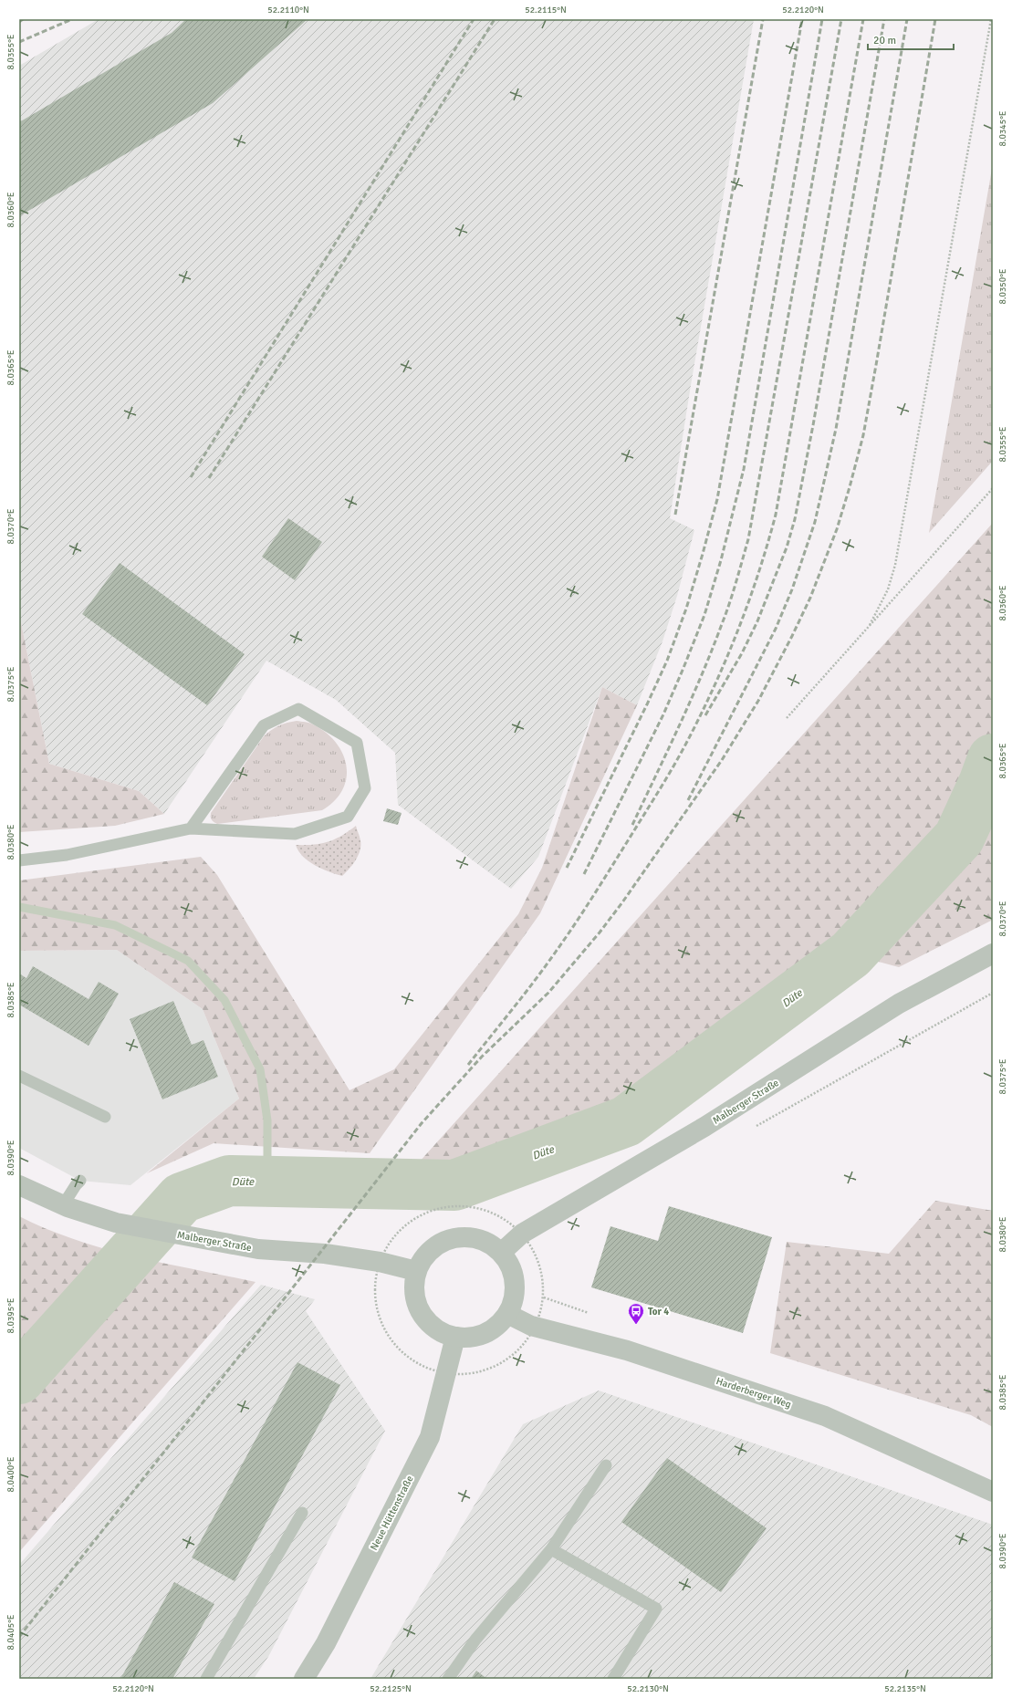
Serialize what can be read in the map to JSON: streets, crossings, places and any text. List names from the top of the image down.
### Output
{
  "streets": {
    "street": ["Malberger Straße", "Harderberger Weg", "Neue Hüttenstraße"]
  },
  "crossings": [
    ["Malberger Straße", "Harderberger Weg"],
    ["Malberger Straße", "Neue Hüttenstraße"],
    ["Harderberger Weg", "Neue Hüttenstraße"]
  ],
  "water": ["Düte"],
  "places": {
    "bus stop": ["Tor 4"]
  },
  "scale_bar": "20 m",
  "coordinates": [
    "52.2110°N",
    "52.2115°N",
    "52.2120°N",
    "8.0355°E",
    "8.0345°E",
    "8.0360°E",
    "8.0350°E",
    "8.0365°E",
    "8.0370°E",
    "8.0375°E",
    "8.0380°E",
    "8.0385°E",
    "8.0390°E",
    "8.0395°E",
    "8.0400°E",
    "8.0405°E",
    "52.2125°N",
    "52.2130°N",
    "52.2135°N"
  ]
}
